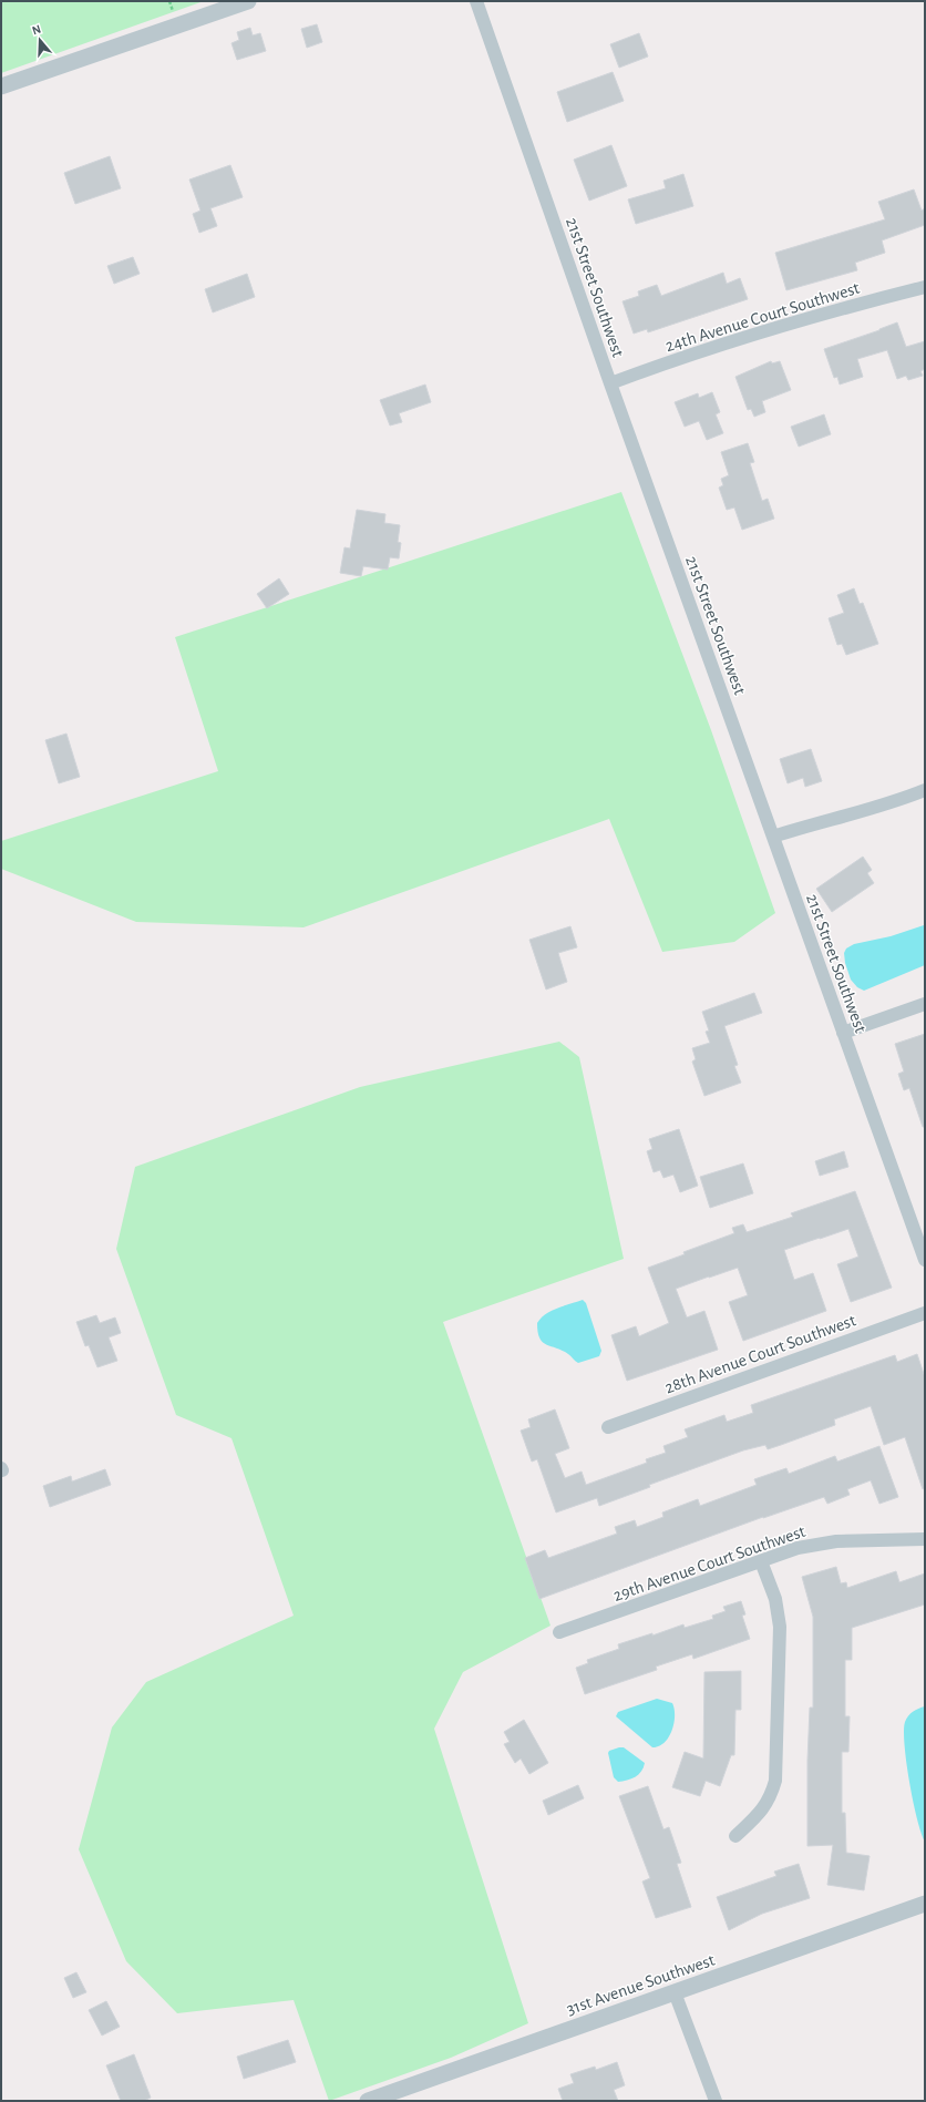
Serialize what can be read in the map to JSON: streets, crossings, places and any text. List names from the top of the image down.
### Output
{
  "streets": {
    "street": [
      "21st Street Southwest",
      "24th Avenue Court Southwest",
      "28th Avenue Court Southwest",
      "29th Avenue Court Southwest",
      "31st Avenue Southwest"
    ]
  },
  "crossings": [
    ["21st Street Southwest", "24th Avenue Court Southwest"]
  ],
  "north": "top"
}
